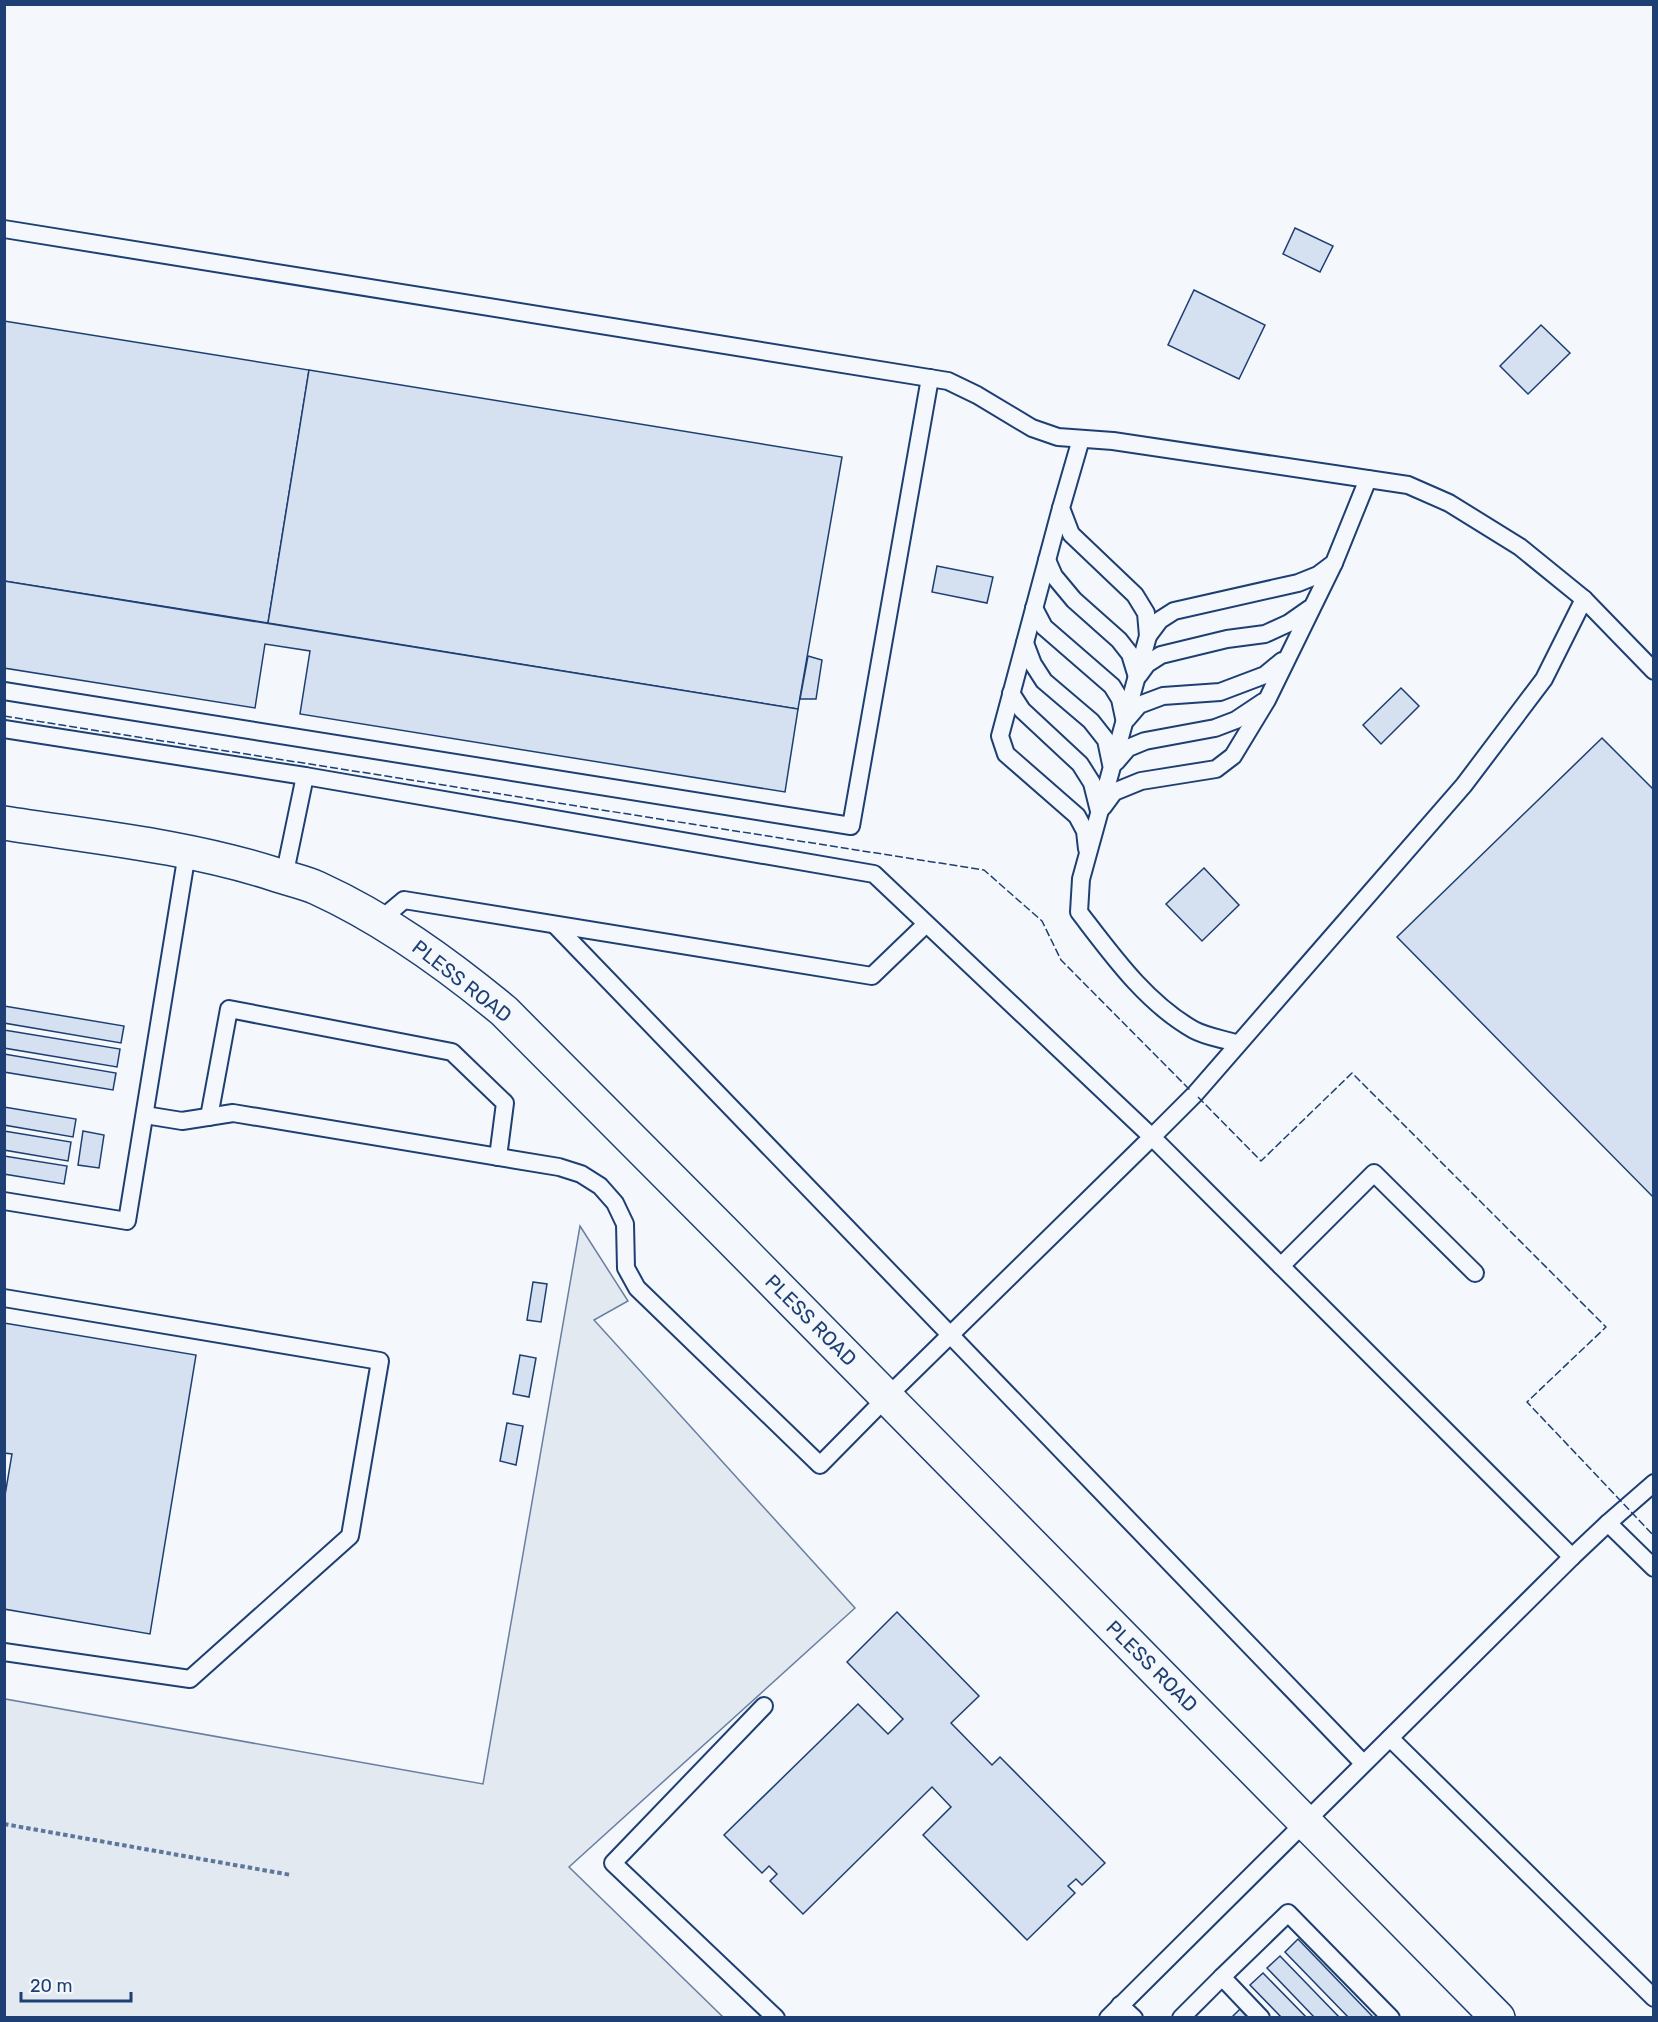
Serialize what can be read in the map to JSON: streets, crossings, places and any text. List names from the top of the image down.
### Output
{
  "streets": {
    "street": ["PLESS ROAD"]
  },
  "scale_bar": "20 m"
}
